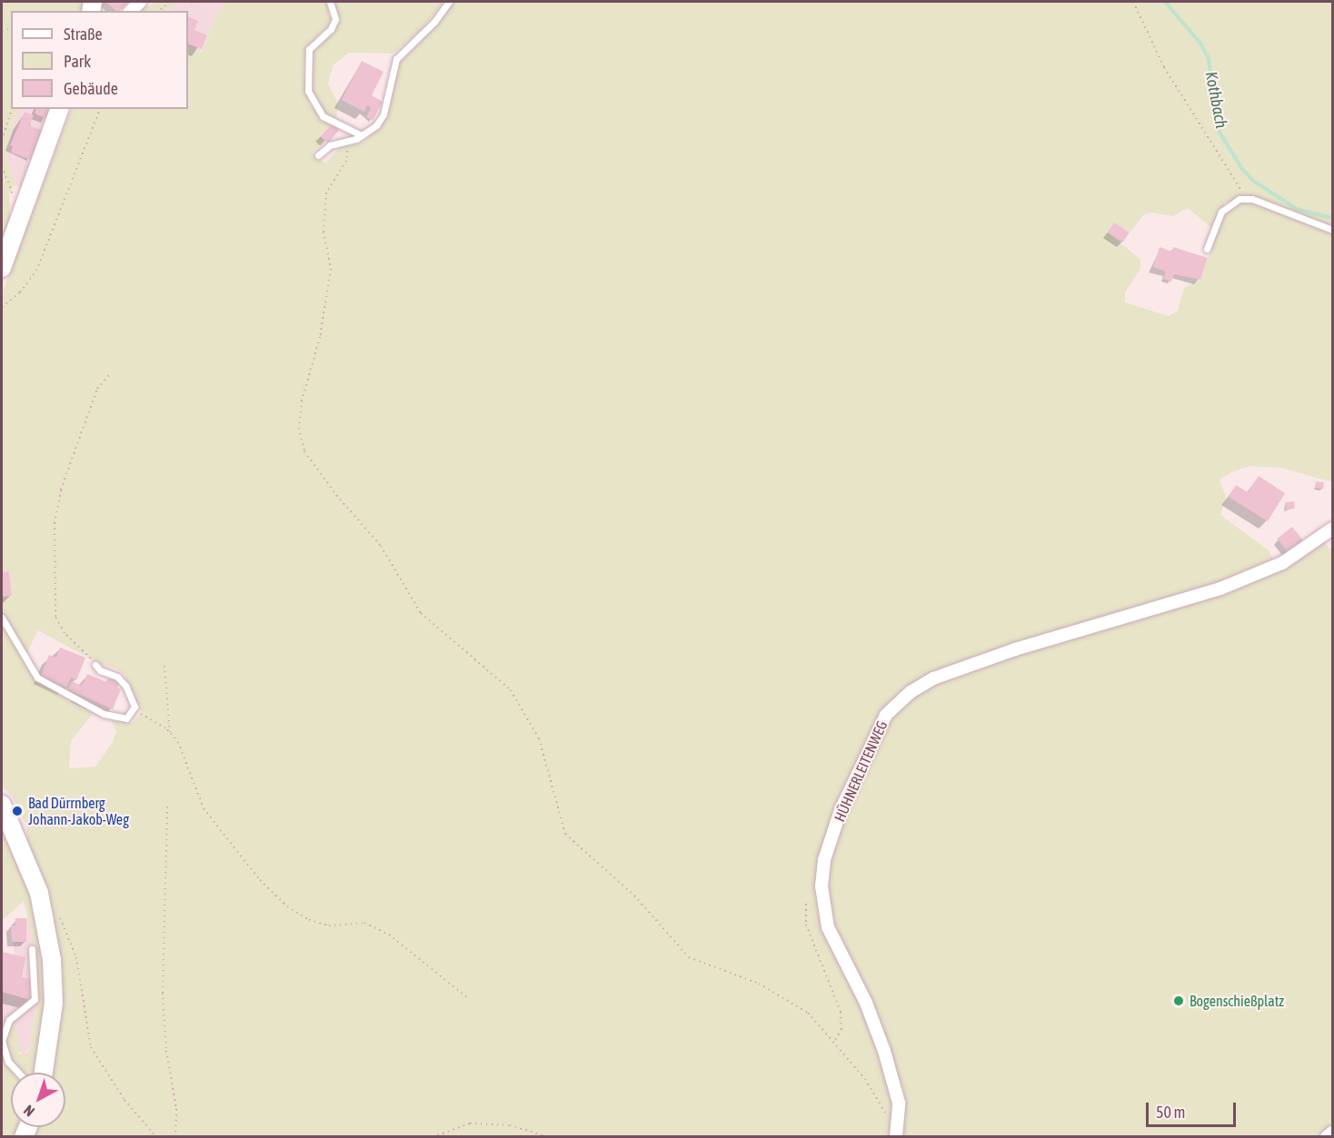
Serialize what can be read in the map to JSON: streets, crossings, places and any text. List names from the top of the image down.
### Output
{
  "streets": {
    "street": ["HÜHNERLEITENWEG"]
  },
  "water": ["Kothbach"],
  "places": ["Bad Dürrnberg Johann-Jakob-Weg", "Bogenschießplatz"],
  "legend": ["Straße", "Park", "Gebäude"],
  "scale_bar": "50 m",
  "north": "bottom left"
}
